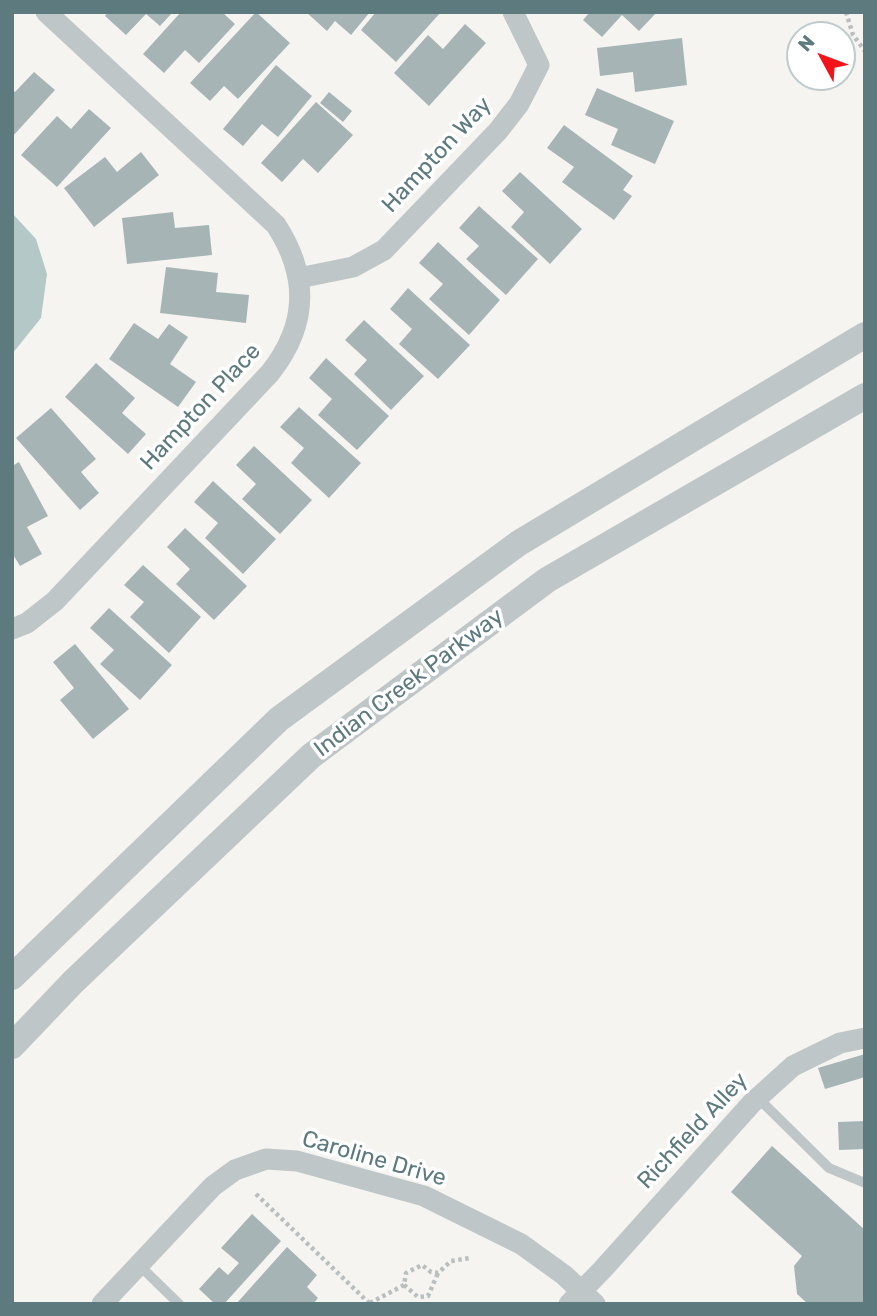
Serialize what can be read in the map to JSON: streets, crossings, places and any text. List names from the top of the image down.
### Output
{
  "streets": {
    "street": [
      "Hampton Way",
      "Hampton Place",
      "Indian Creek Parkway",
      "Richfield Alley",
      "Caroline Drive"
    ]
  },
  "crossings": [
    ["Hampton Way", "Hampton Place"],
    ["Richfield Alley", "Caroline Drive"]
  ],
  "north": "top left"
}
